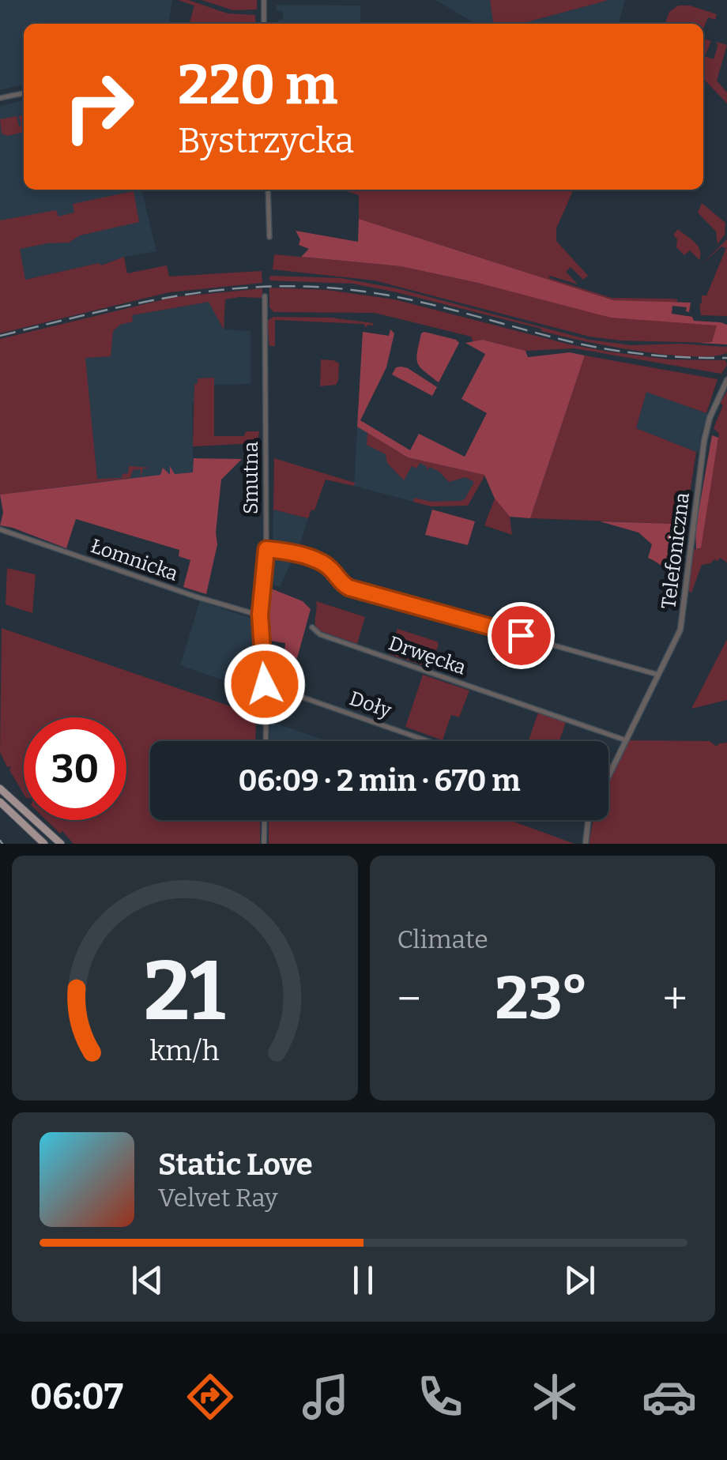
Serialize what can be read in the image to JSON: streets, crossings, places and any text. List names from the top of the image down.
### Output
{
  "streets": {
    "street": [
      "Smutna",
      "Telefoniczna",
      "Łomnicka",
      "Drwęcka",
      "Doły"
    ]
  },
  "crossings": [
    ["Smutna", "Łomnicka"],
    ["Smutna", "Doły"],
    ["Telefoniczna", "Drwęcka"]
  ],
  "page": {
    "turn": ["220 m", "Bystrzycka"],
    "limit": "30",
    "trip": "06:09 · 2 min · 670 m",
    "tile": "Climate",
    "heat": ["−", "23°", "+"],
    "song": ["Static Love", "Velvet Ray"],
    "tabs": "06:07",
    "gauge": ["21", "km/h"]
  }
}
